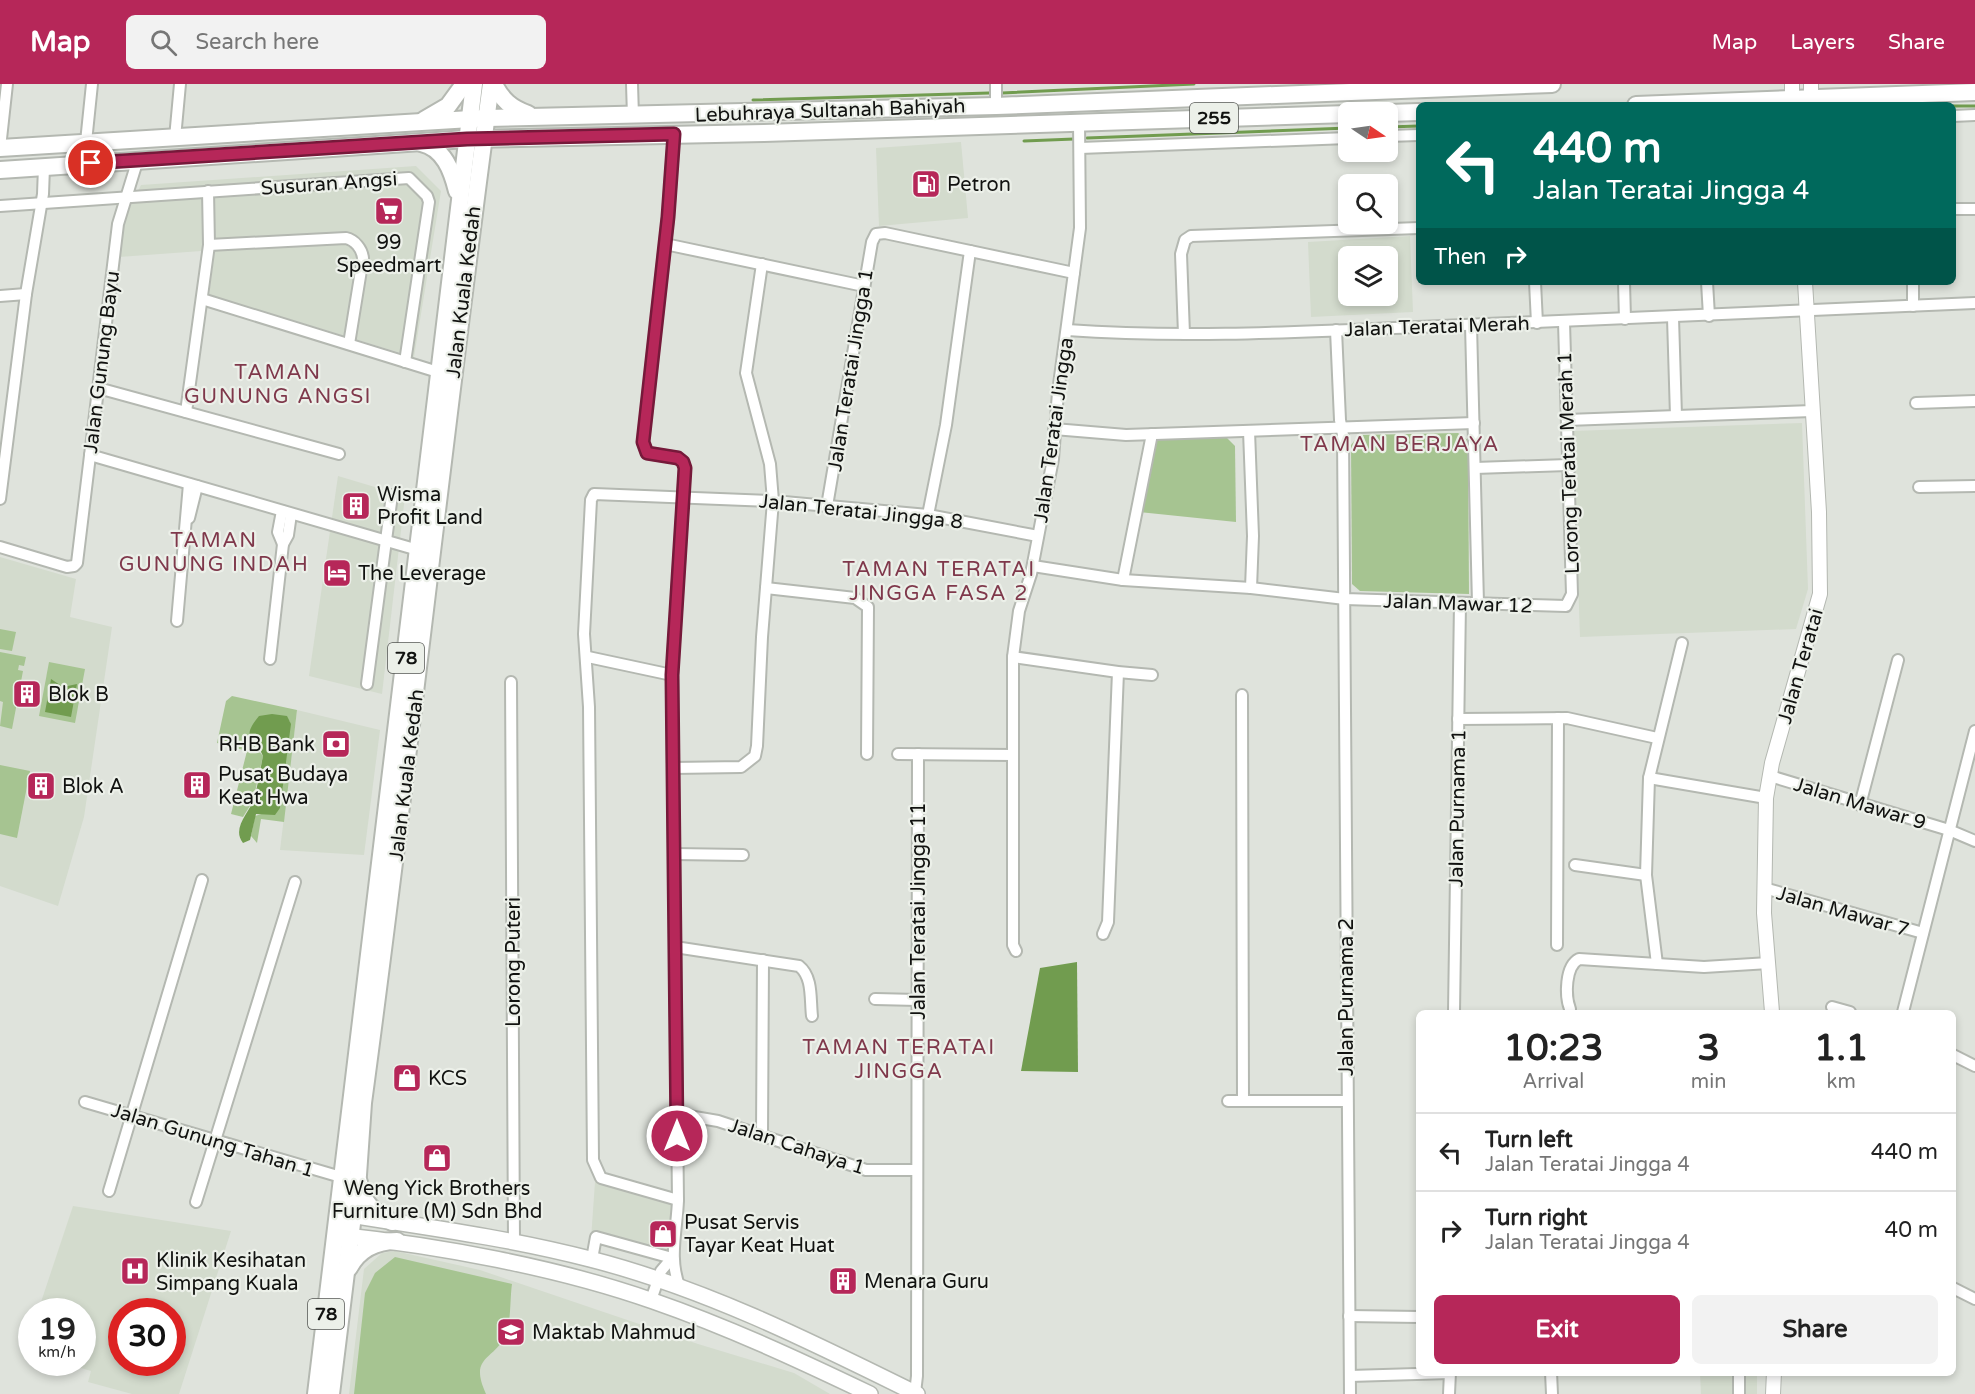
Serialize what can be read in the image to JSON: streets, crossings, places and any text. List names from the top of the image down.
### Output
{
  "streets": {
    "main road": [
      "Lebuhraya Sultanah Bahiyah",
      "255",
      "Jalan Kuala Kedah",
      "78"
    ],
    "street": [
      "Susuran Angsi",
      "Jalan Teratai Merah",
      "Jalan Gunung Bayu",
      "Jalan Teratai Jingga 1",
      "Jalan Teratai Jingga",
      "Lorong Teratai Merah 1",
      "Jalan Teratai Jingga 8",
      "Jalan Mawar 12",
      "Jalan Teratai",
      "Jalan Mawar 9",
      "Jalan Purnama 1",
      "Jalan Teratai Jingga 11",
      "Jalan Mawar 7",
      "Lorong Puteri",
      "Jalan Purnama 2",
      "Jalan Gunung Tahan 1",
      "Jalan Cahaya 1"
    ]
  },
  "crossings": [
    ["Lebuhraya Sultanah Bahiyah", "Jalan Kuala Kedah"],
    ["Lebuhraya Sultanah Bahiyah", "Jalan Gunung Bayu"],
    ["Lebuhraya Sultanah Bahiyah", "Jalan Teratai Jingga"],
    ["Susuran Angsi", "Jalan Gunung Bayu"],
    ["Jalan Kuala Kedah", "Jalan Gunung Tahan 1"],
    ["Jalan Teratai Merah", "Jalan Teratai Jingga"],
    ["Jalan Teratai Merah", "Lorong Teratai Merah 1"],
    ["Jalan Teratai Merah", "Jalan Teratai"],
    ["Jalan Teratai Merah", "Jalan Purnama 2"],
    ["Jalan Teratai Jingga 1", "Jalan Teratai Jingga 8"],
    ["Jalan Teratai Jingga", "Jalan Teratai Jingga 8"],
    ["Jalan Teratai Jingga", "Jalan Mawar 12"],
    ["Lorong Teratai Merah 1", "Jalan Mawar 12"],
    ["Jalan Mawar 12", "Jalan Purnama 1"],
    ["Jalan Mawar 12", "Jalan Purnama 2"],
    ["Jalan Teratai", "Jalan Mawar 9"],
    ["Jalan Teratai", "Jalan Mawar 7"],
    ["Jalan Teratai Jingga 11", "Jalan Cahaya 1"]
  ],
  "districts": [
    "TAMAN GUNUNG ANGSI",
    "TAMAN BERJAYA",
    "TAMAN GUNUNG INDAH",
    "TAMAN TERATAI JINGGA FASA 2",
    "TAMAN TERATAI JINGGA"
  ],
  "places": {
    "fuel station": ["Petron"],
    "supermarket": ["99 Speedmart"],
    "building": [
      "Wisma Profit Land",
      "Blok B",
      "Pusat Budaya Keat Hwa",
      "Blok A",
      "Menara Guru"
    ],
    "hotel": ["The Leverage"],
    "bank": ["RHB Bank"],
    "shop": ["KCS", "Weng Yick Brothers Furniture (M) Sdn Bhd", "Pusat Servis Tayar Keat Huat"],
    "hospital": ["Klinik Kesihatan Simpang Kuala"],
    "school or university": ["Maktab Mahmud"]
  },
  "north": "right",
  "page": {
    "header": "Map",
    "search": "Search here",
    "nav": ["Map", "Layers", "Share"],
    "turn": ["440 m", "Jalan Teratai Jingga 4"],
    "then": "Then",
    "eta": [
      "10:23",
      "Arrival",
      "3",
      "min",
      "1.1",
      "km"
    ],
    "list": [
      {
        "name": "Turn left",
        "note": "Jalan Teratai Jingga 4",
        "value": "440 m"
      },
      {
        "name": "Turn right",
        "note": "Jalan Teratai Jingga 4",
        "value": "40 m"
      }
    ],
    "buttons": ["Exit", "Share"],
    "speed": "19 km/h",
    "limit": "30"
  }
}
